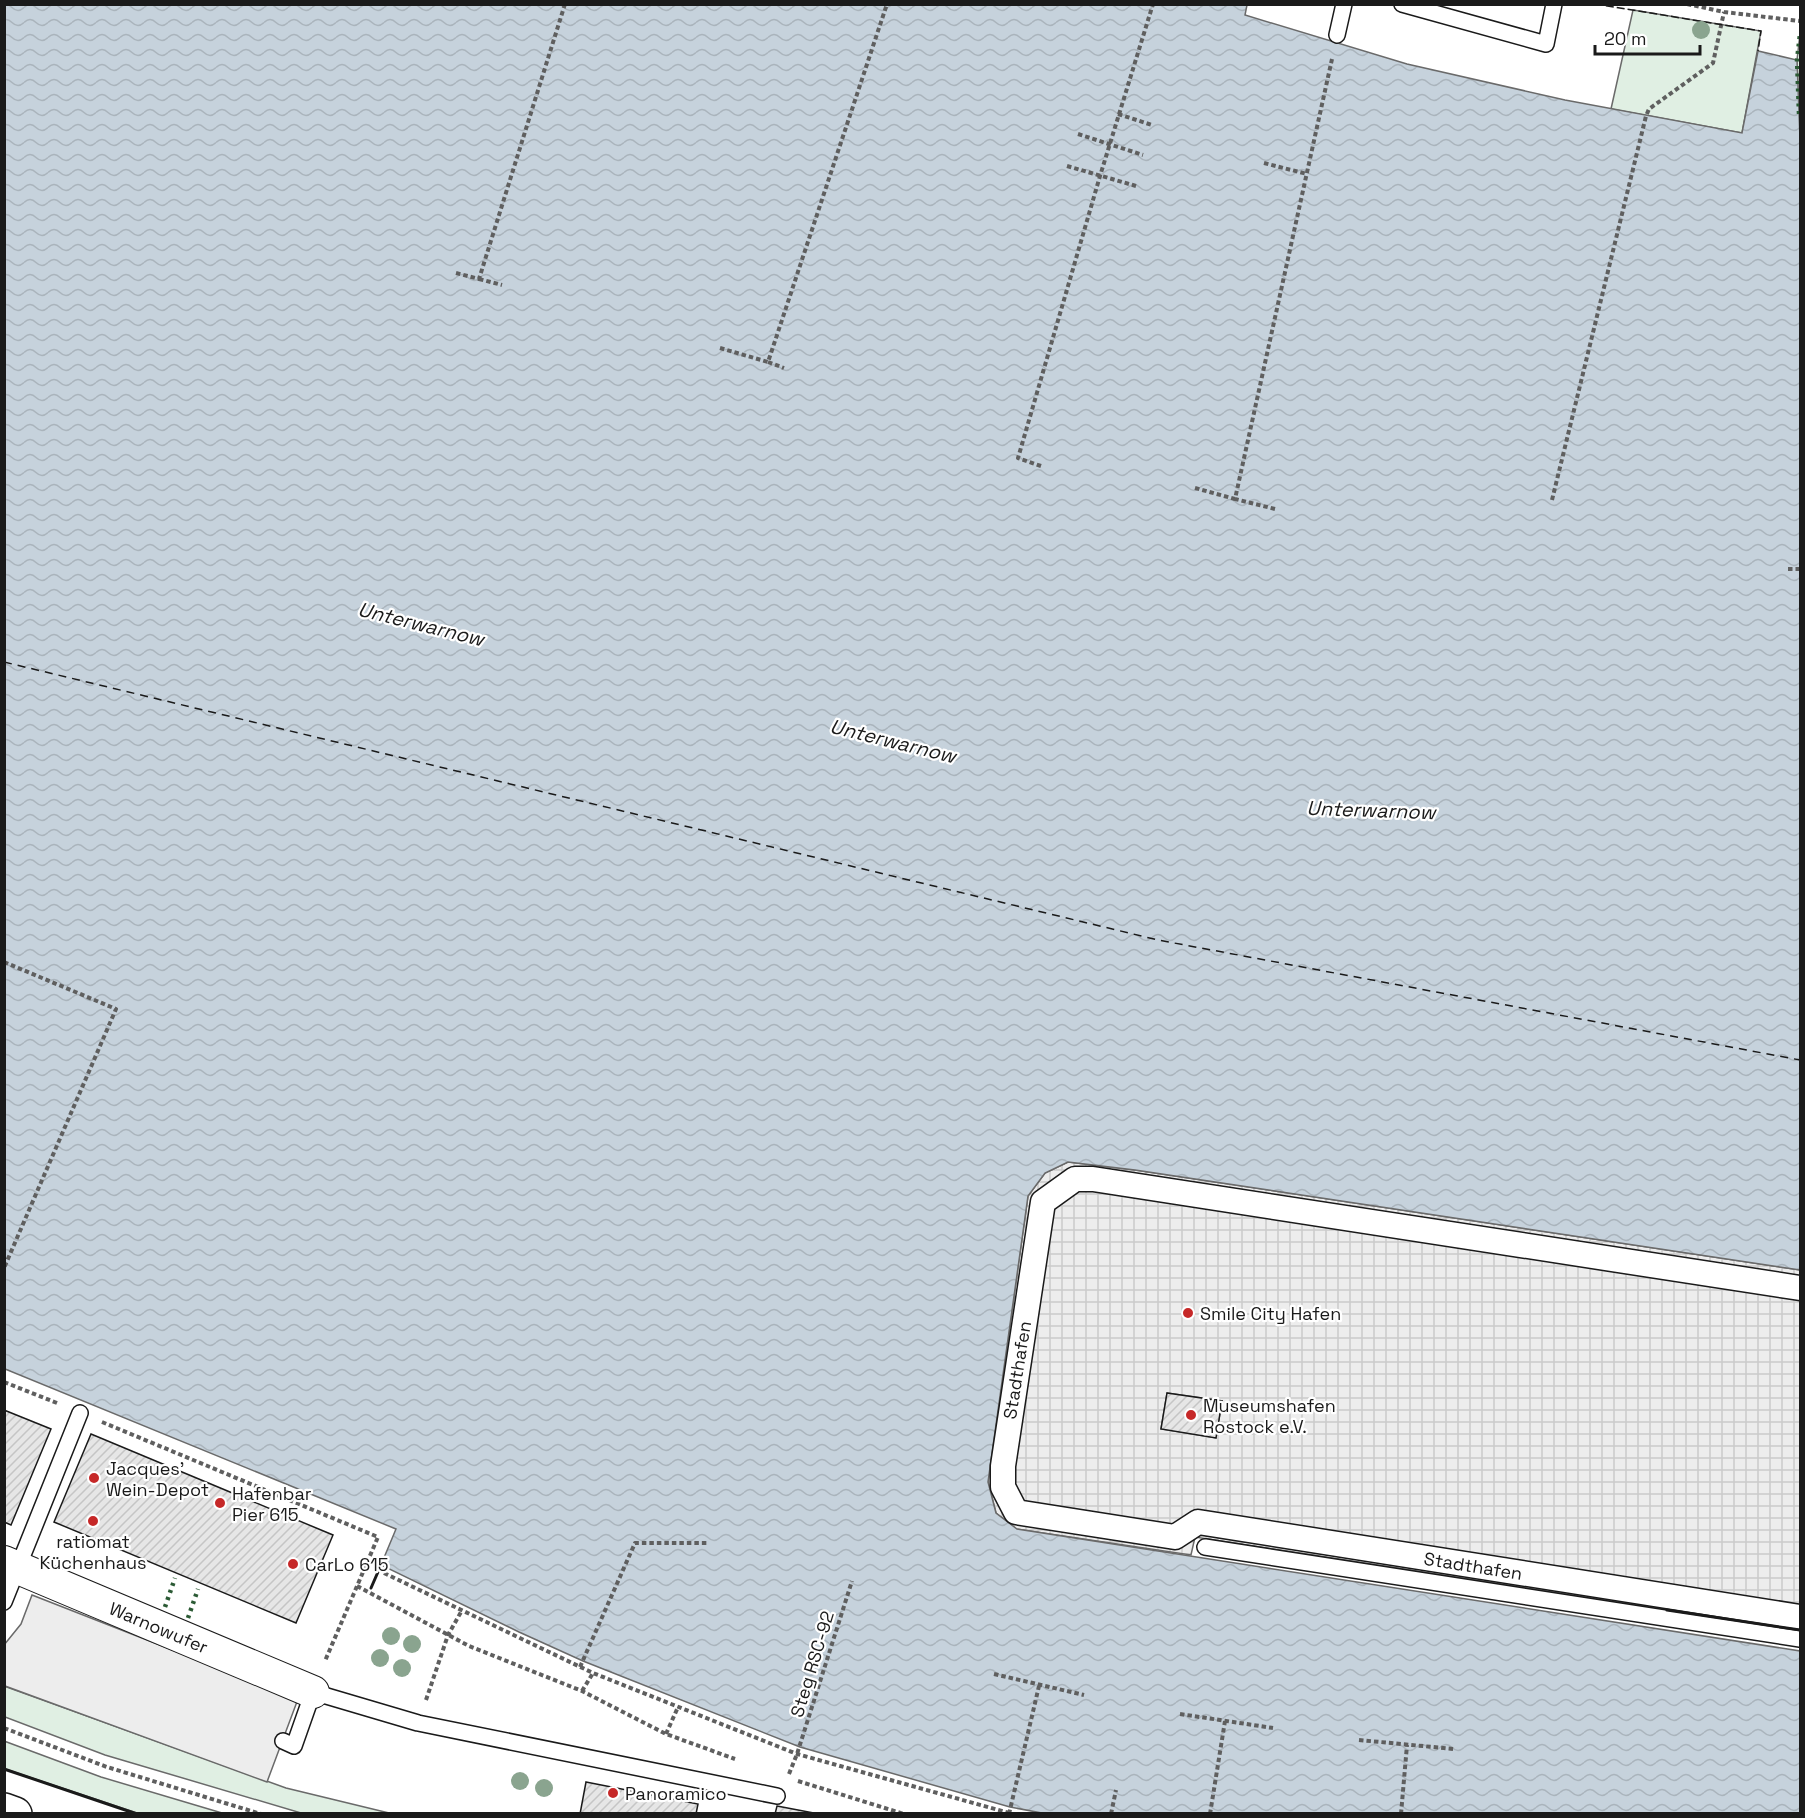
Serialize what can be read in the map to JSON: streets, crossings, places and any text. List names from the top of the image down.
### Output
{
  "streets": {
    "street": ["Stadthafen", "Warnowufer"],
    "path": ["Steg RSC-92"]
  },
  "water": ["Unterwarnow"],
  "places": [
    "Smile City Hafen",
    "Museumshafen Rostock e.V.",
    "Jacques’ Wein-Depot",
    "Hafenbar Pier 615",
    "ratiomat Küchenhaus",
    "CarLo 615",
    "Panoramico"
  ],
  "scale_bar": "20 m"
}
